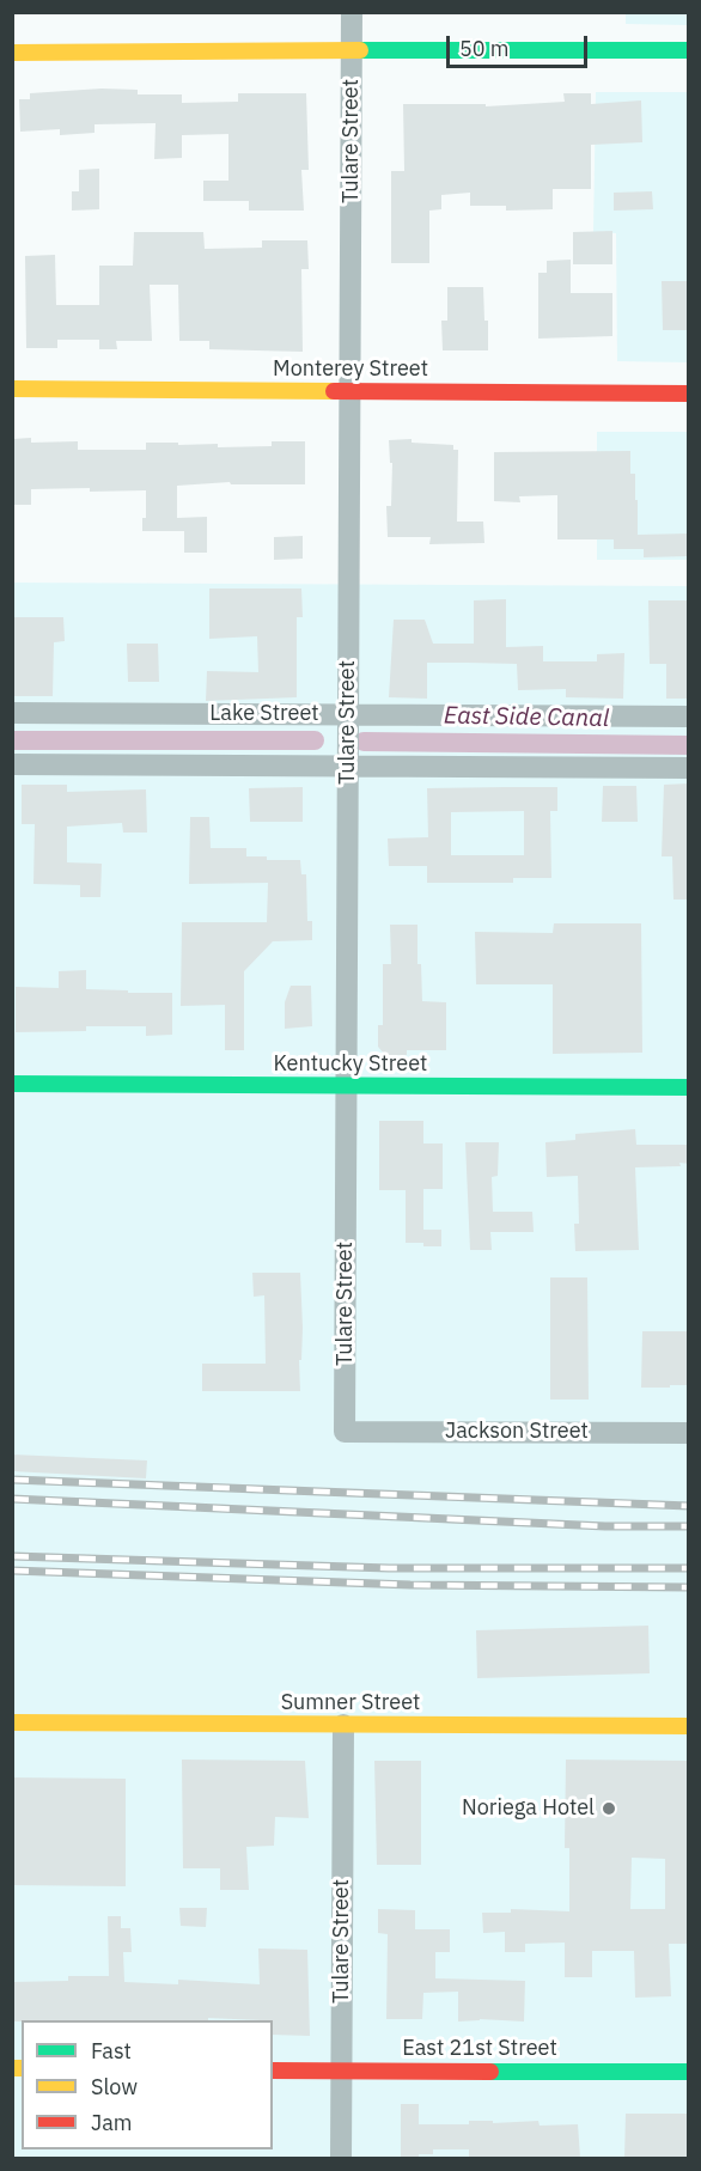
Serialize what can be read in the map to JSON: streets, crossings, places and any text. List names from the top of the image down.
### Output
{
  "streets": {
    "street": [
      "Tulare Street",
      "Monterey Street",
      "Lake Street",
      "Kentucky Street",
      "Jackson Street",
      "Sumner Street",
      "East 21st Street"
    ]
  },
  "crossings": [
    ["Tulare Street", "Monterey Street"],
    ["Tulare Street", "Lake Street"],
    ["Tulare Street", "Kentucky Street"],
    ["Tulare Street", "Jackson Street"],
    ["Tulare Street", "Sumner Street"],
    ["Tulare Street", "East 21st Street"]
  ],
  "water": ["East Side Canal"],
  "places": ["Noriega Hotel"],
  "legend": ["Fast", "Slow", "Jam"],
  "scale_bar": "50 m"
}
